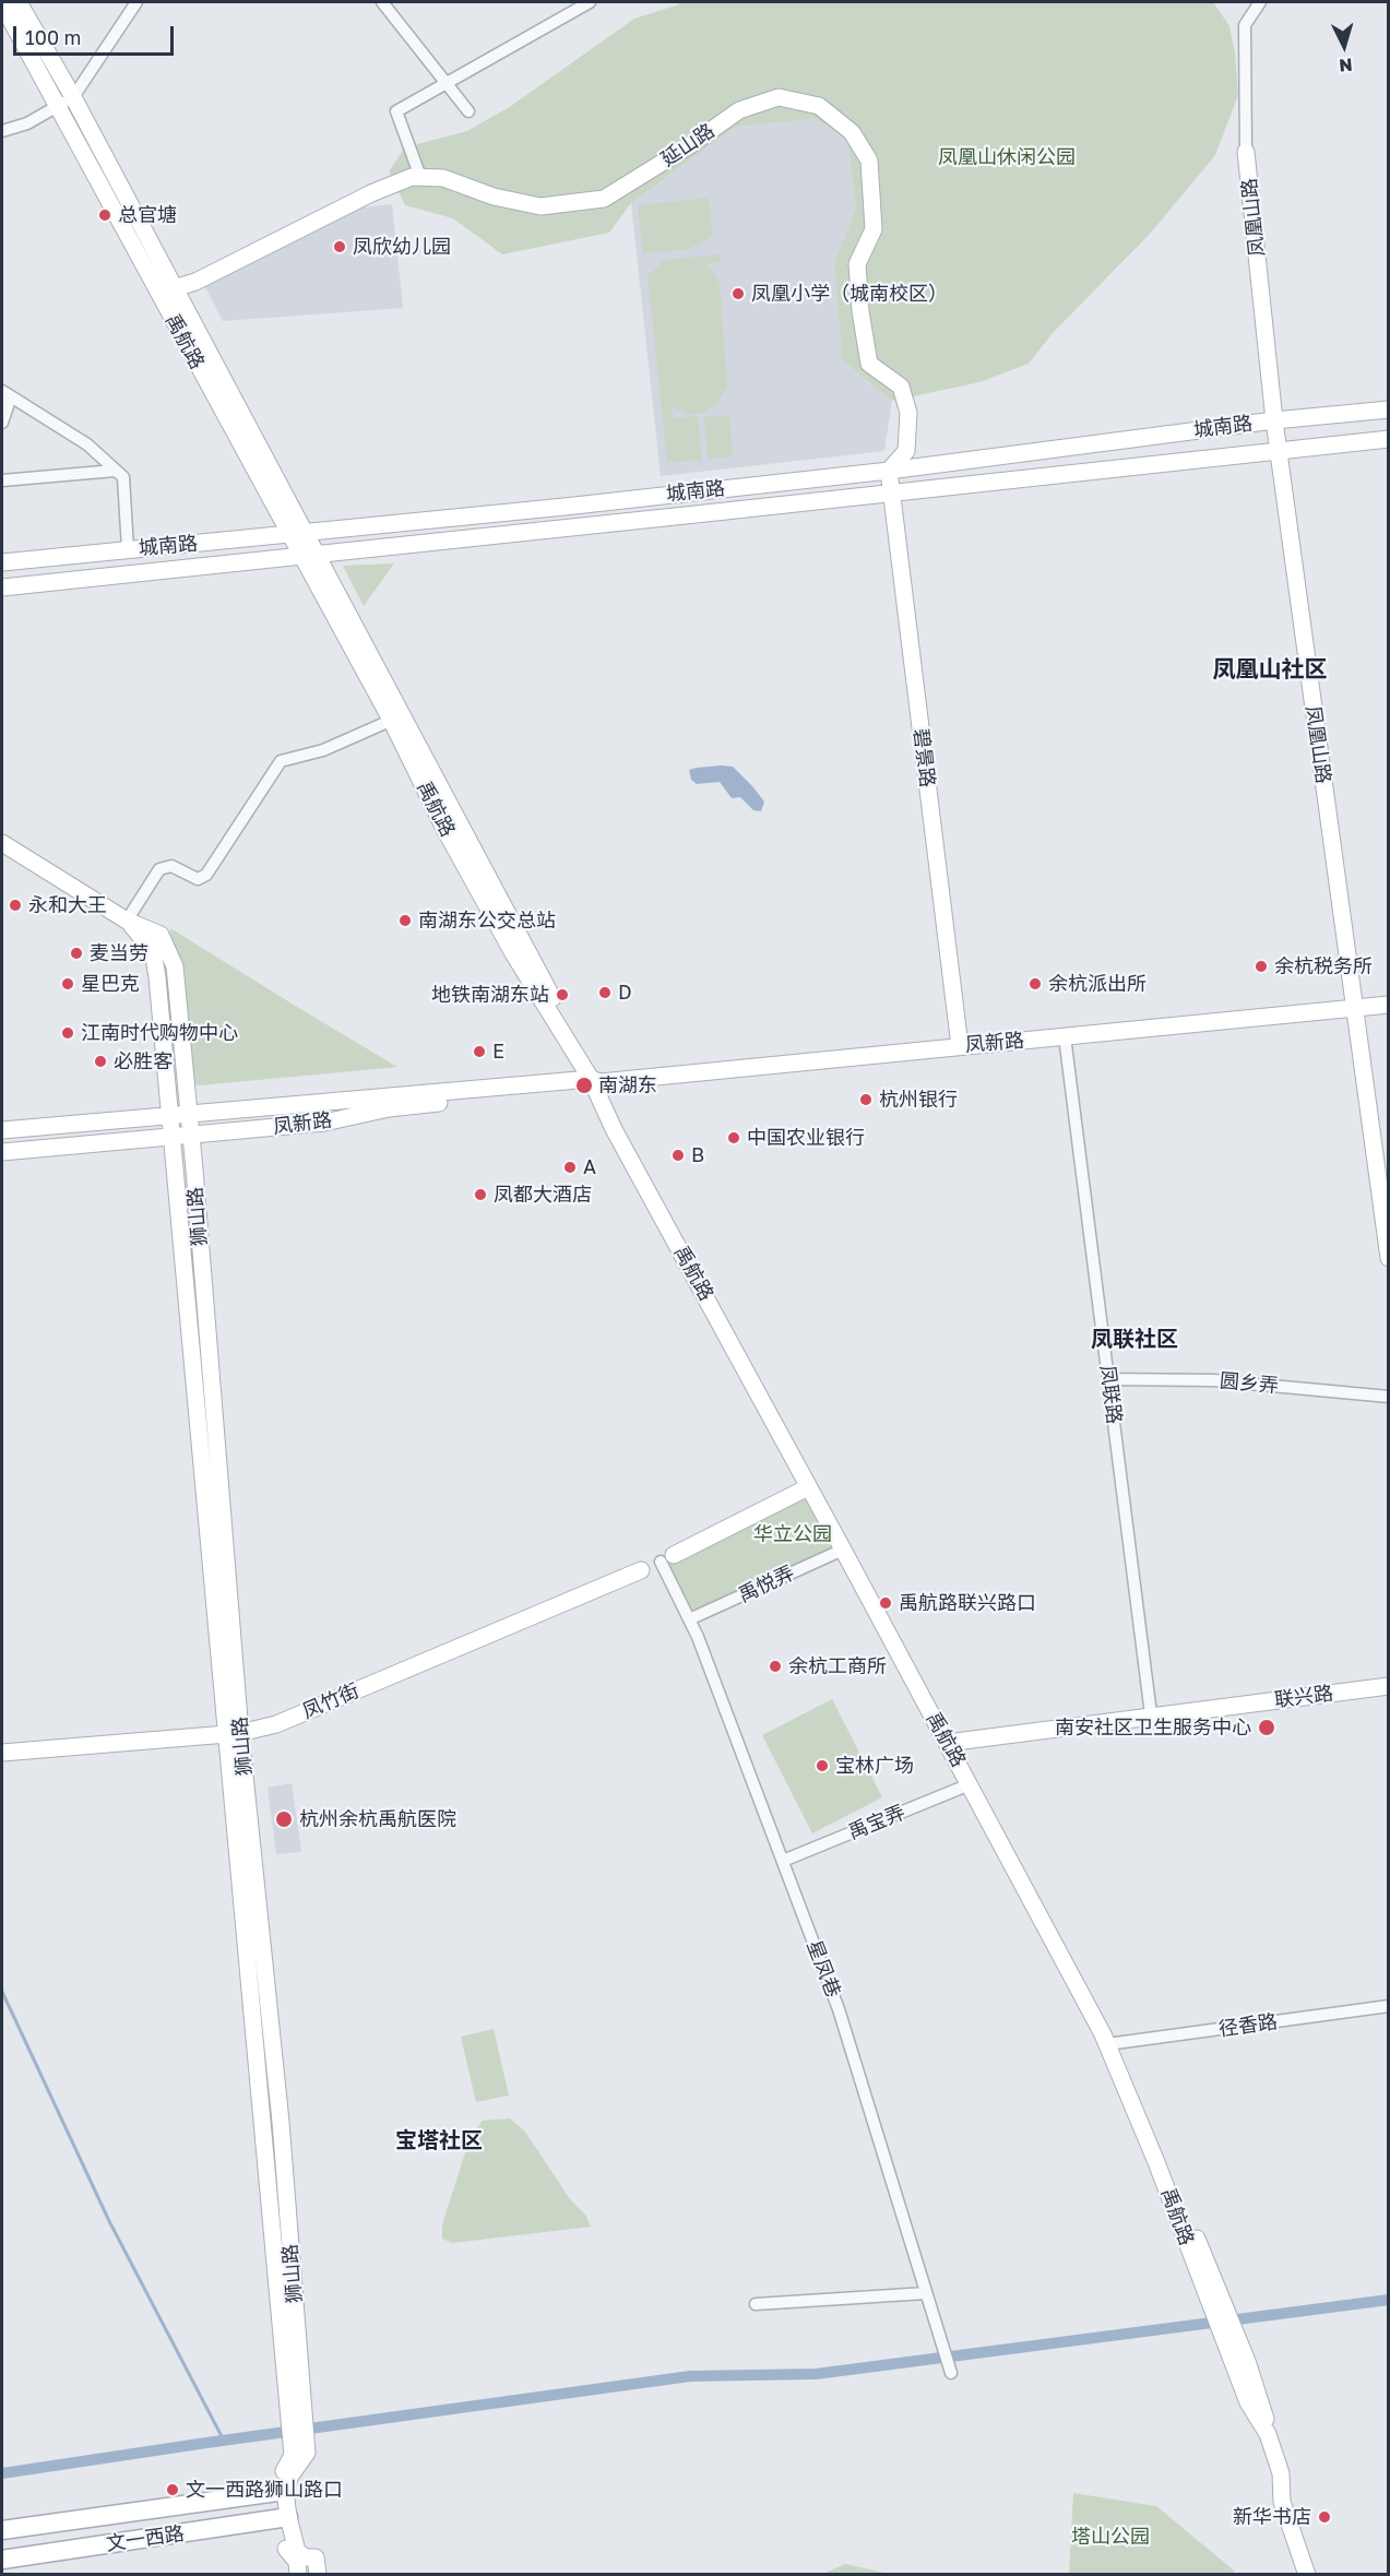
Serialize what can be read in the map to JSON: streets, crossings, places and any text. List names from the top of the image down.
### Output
{
  "streets": {
    "main road": [
      "延山路",
      "凤凰山路",
      "禹航路",
      "城南路",
      "碧景路",
      "凤新路",
      "狮山路",
      "联兴路",
      "凤竹街",
      "文一西路"
    ],
    "street": [
      "圆乡弄",
      "凤联路",
      "禹悦弄",
      "禹宝弄",
      "星凤巷",
      "径香路"
    ]
  },
  "crossings": [
    ["延山路", "禹航路"],
    ["延山路", "城南路"],
    ["延山路", "碧景路"],
    ["凤凰山路", "城南路"],
    ["凤凰山路", "凤新路"],
    ["禹航路", "城南路"],
    ["禹航路", "凤新路"],
    ["禹航路", "禹悦弄"],
    ["禹航路", "联兴路"],
    ["禹航路", "禹宝弄"],
    ["禹航路", "径香路"],
    ["城南路", "碧景路"],
    ["碧景路", "凤新路"],
    ["凤新路", "狮山路"],
    ["凤新路", "凤联路"],
    ["狮山路", "凤竹街"],
    ["狮山路", "文一西路"],
    ["圆乡弄", "凤联路"],
    ["凤联路", "联兴路"],
    ["禹悦弄", "星凤巷"],
    ["禹宝弄", "星凤巷"]
  ],
  "districts": ["凤凰山社区", "凤联社区", "宝塔社区"],
  "parks": ["凤凰山休闲公园", "华立公园", "塔山公园"],
  "places": [
    "总官塘",
    "凤欣幼儿园",
    "凤凰小学（城南校区）",
    "永和大王",
    "南湖东公交总站",
    "麦当劳",
    "余杭税务所",
    "星巴克",
    "余杭派出所",
    "D",
    "地铁南湖东站",
    "江南时代购物中心",
    "E",
    "必胜客",
    "南湖东",
    "杭州银行",
    "中国农业银行",
    "B",
    "A",
    "凤都大酒店",
    "禹航路联兴路口",
    "余杭工商所",
    "南安社区卫生服务中心",
    "宝林广场",
    "杭州余杭禹航医院",
    "文一西路狮山路口",
    "新华书店"
  ],
  "scale_bar": "100 m",
  "north": "bottom"
}
